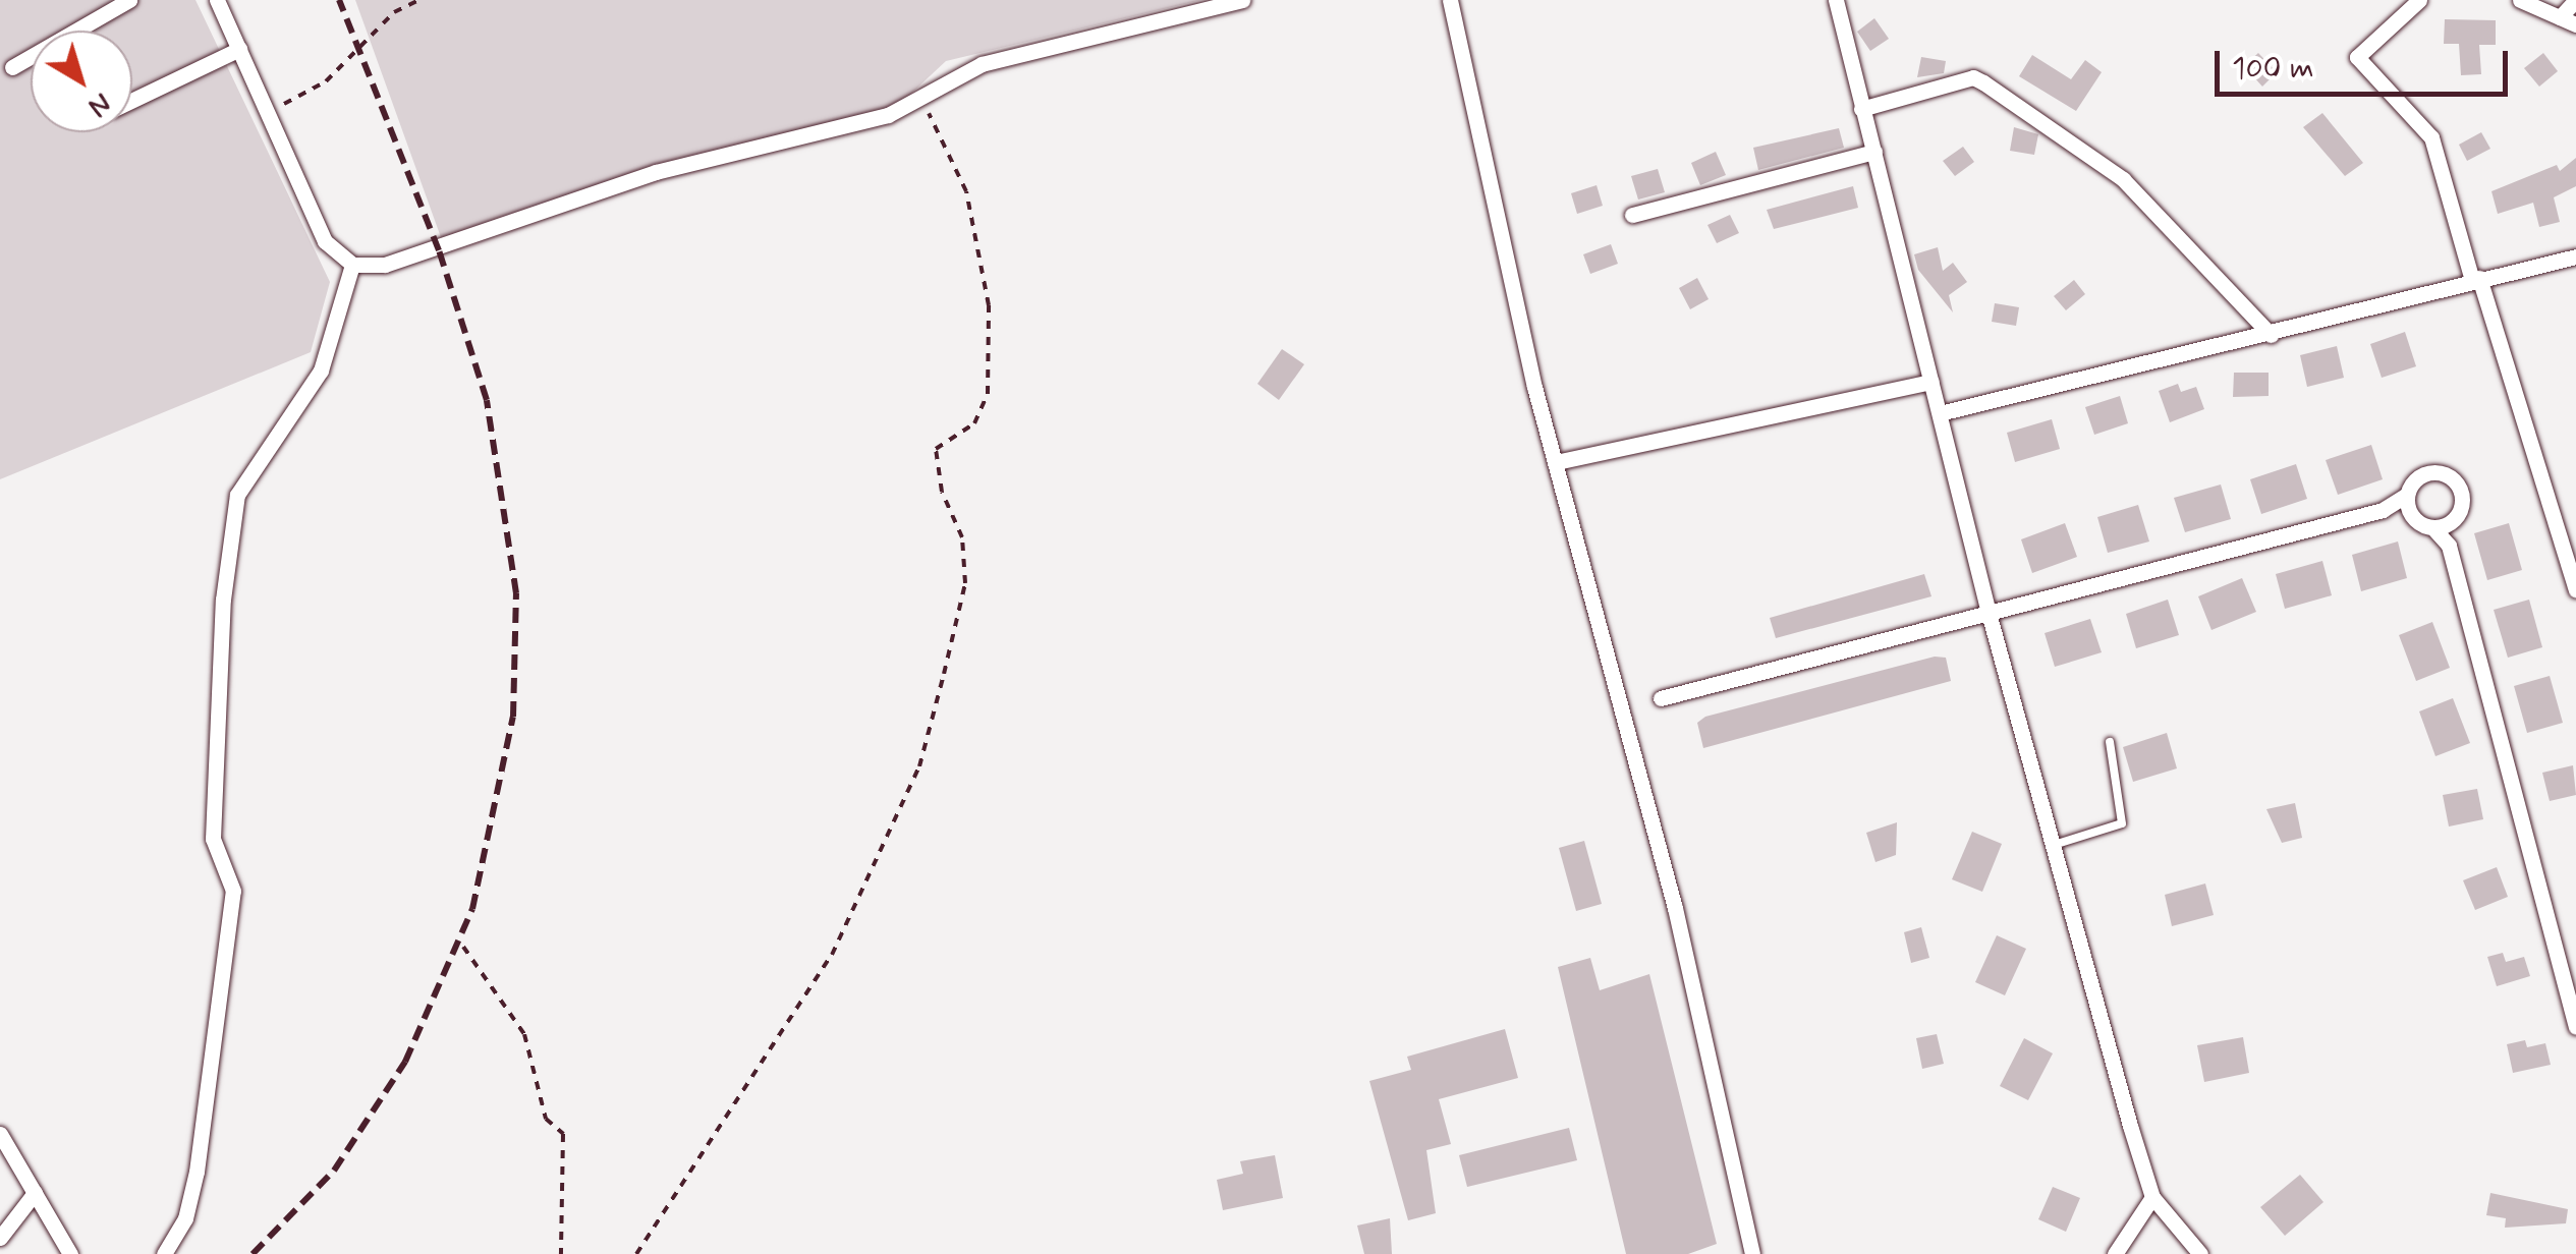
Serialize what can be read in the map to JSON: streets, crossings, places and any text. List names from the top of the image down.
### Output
{
  "scale_bar": "100 m",
  "north": "bottom right"
}
